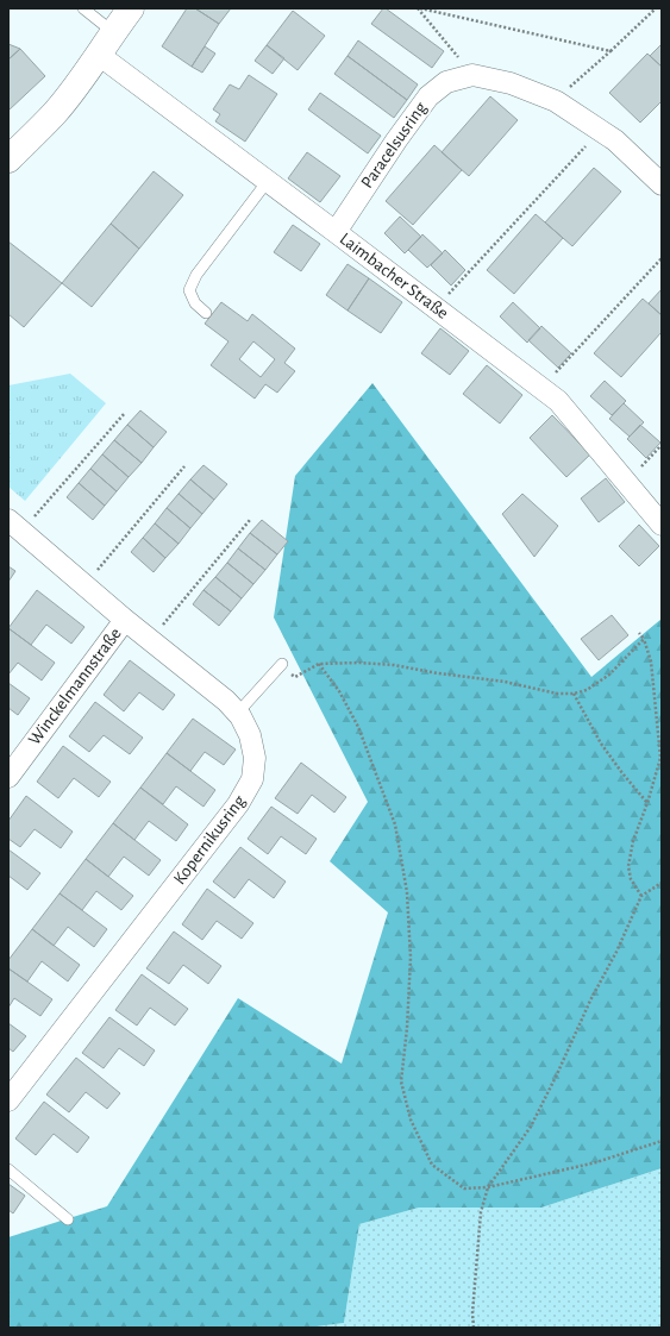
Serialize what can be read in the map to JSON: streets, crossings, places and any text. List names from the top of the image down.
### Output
{
  "streets": {
    "street": [
      "Paracelsusring",
      "Laimbacher Straße",
      "Winckelmannstraße",
      "Kopernikusring"
    ]
  },
  "crossings": [
    ["Paracelsusring", "Laimbacher Straße"],
    ["Winckelmannstraße", "Kopernikusring"]
  ]
}
